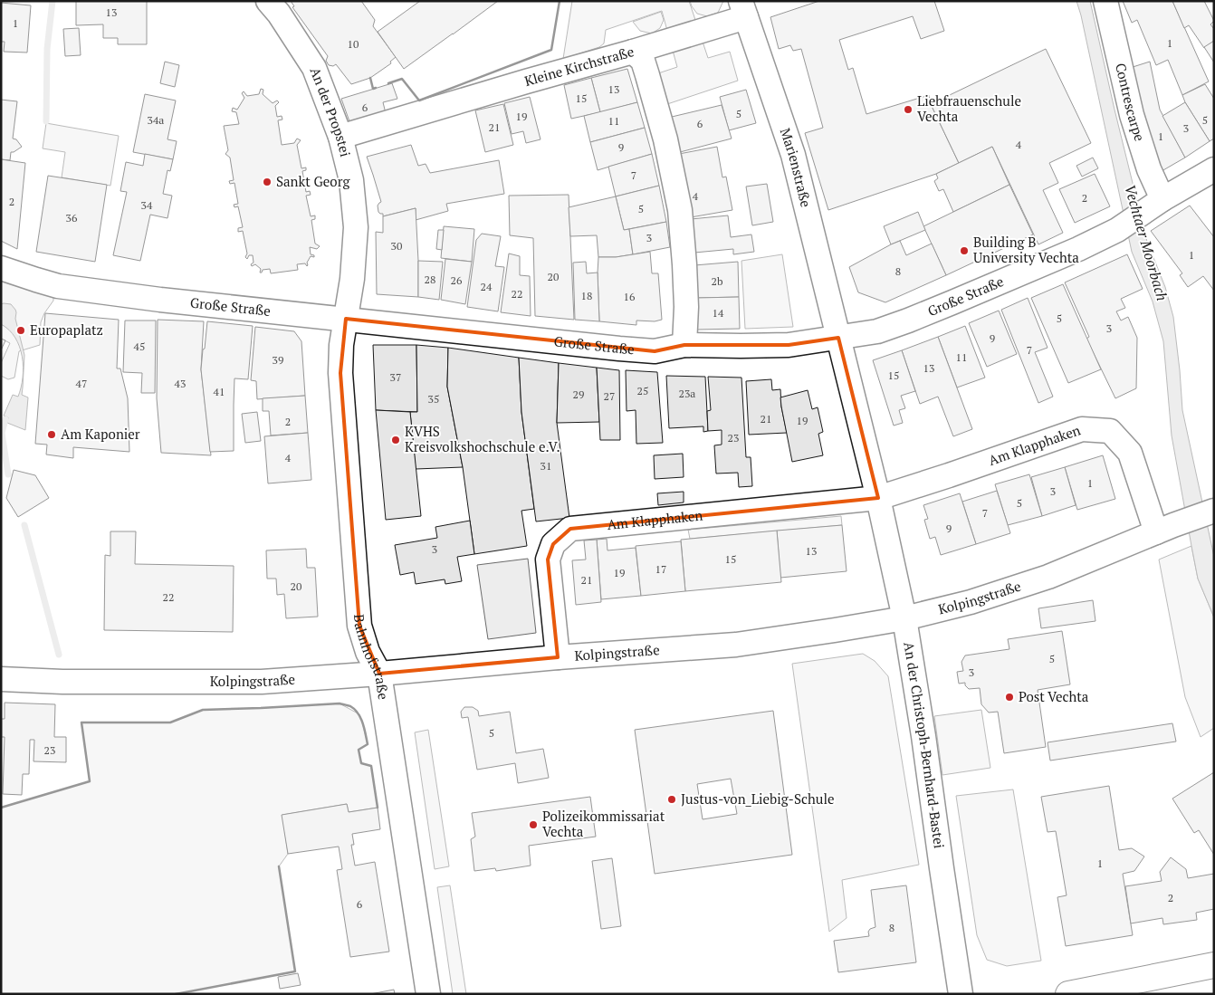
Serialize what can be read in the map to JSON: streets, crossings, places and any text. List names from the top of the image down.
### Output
{
  "streets": {
    "street": [
      "Kleine Kirchstraße",
      "Contrescarpe",
      "An der Propstei",
      "Marienstraße",
      "Große Straße",
      "Am Klapphaken",
      "Kolpingstraße",
      "Bahnhofstraße",
      "An der Christoph-Bernhard-Bastei"
    ]
  },
  "crossings": [
    ["Kleine Kirchstraße", "An der Propstei"],
    ["Kleine Kirchstraße", "Große Straße"],
    ["Contrescarpe", "Große Straße"],
    ["An der Propstei", "Große Straße"],
    ["An der Propstei", "Bahnhofstraße"],
    ["Marienstraße", "Große Straße"],
    ["Große Straße", "Bahnhofstraße"],
    ["Am Klapphaken", "Kolpingstraße"],
    ["Am Klapphaken", "An der Christoph-Bernhard-Bastei"],
    ["Kolpingstraße", "Bahnhofstraße"],
    ["Kolpingstraße", "An der Christoph-Bernhard-Bastei"]
  ],
  "water": ["Vechtaer Moorbach"],
  "places": [
    "Liebfrauenschule Vechta",
    "Sankt Georg",
    "Building B University Vechta",
    "Europaplatz",
    "Am Kaponier",
    "KVHS Kreisvolkshochschule e.V.",
    "Post Vechta",
    "Justus-von_Liebig-Schule",
    "Polizeikommissariat Vechta"
  ],
  "house_numbers": [
    "13",
    "1",
    "1",
    "10",
    "13",
    "15",
    "6",
    "5",
    "19",
    "34a",
    "5",
    "11",
    "6",
    "21",
    "3",
    "1",
    "4",
    "9",
    "7",
    "4",
    "2",
    "2",
    "34",
    "5",
    "36",
    "3",
    "30",
    "1",
    "8",
    "20",
    "28",
    "26",
    "2b",
    "24",
    "22",
    "18",
    "16",
    "14",
    "5",
    "3",
    "9",
    "45",
    "7",
    "11",
    "39",
    "13",
    "15",
    "37",
    "47",
    "43",
    "25",
    "41",
    "23a",
    "29",
    "27",
    "35",
    "21",
    "19",
    "2",
    "23",
    "4",
    "31",
    "1",
    "3",
    "5",
    "7",
    "9",
    "3",
    "13",
    "15",
    "17",
    "19",
    "21",
    "20",
    "22",
    "5",
    "3",
    "5",
    "23",
    "1",
    "2",
    "6",
    "8"
  ]
}
